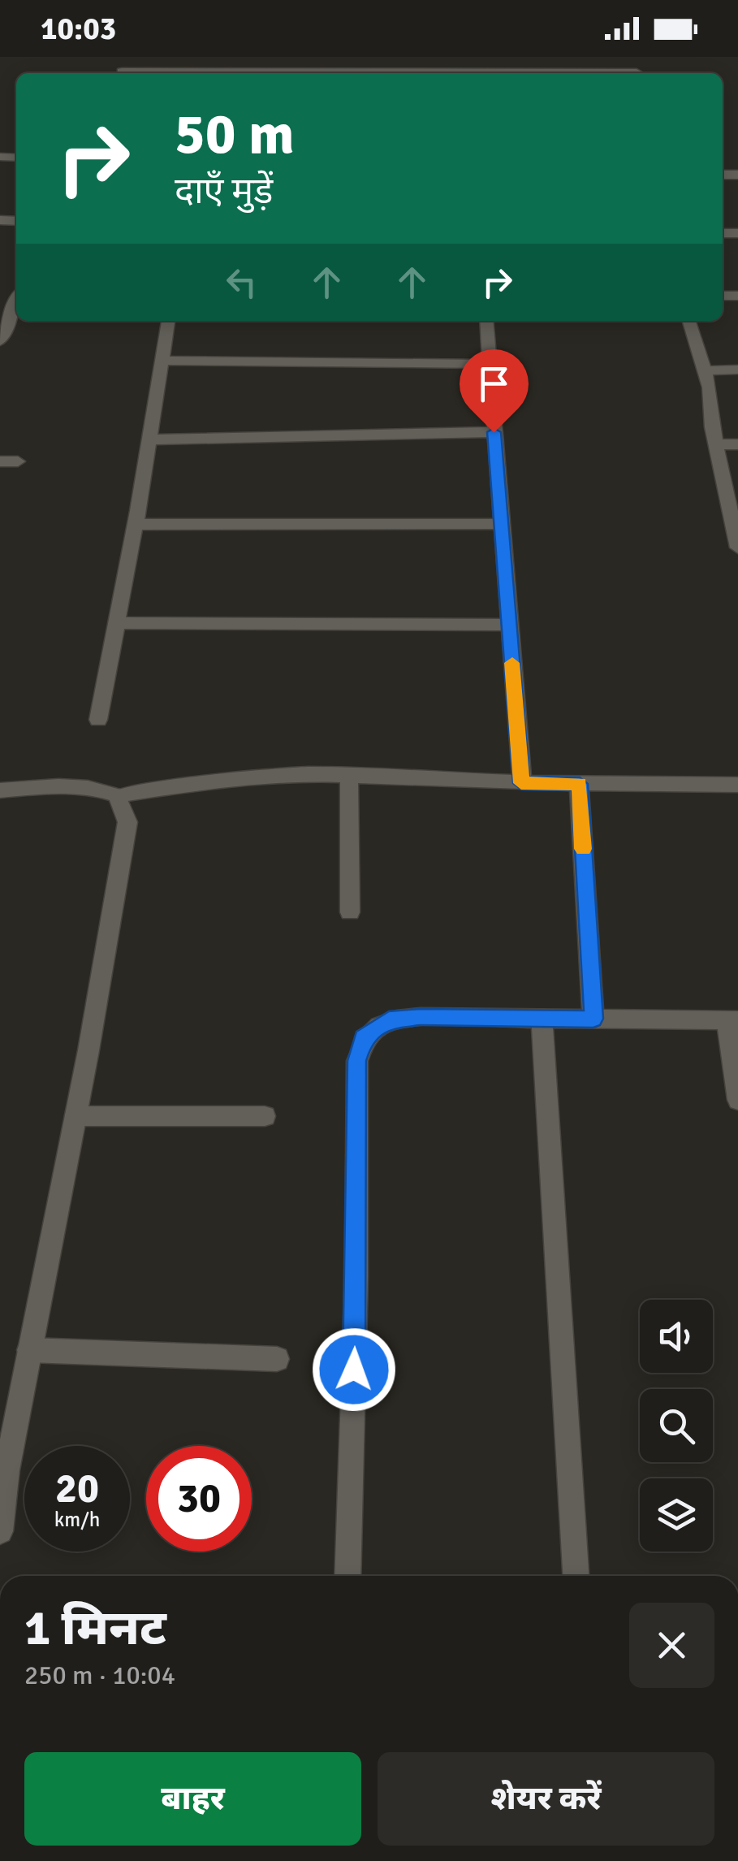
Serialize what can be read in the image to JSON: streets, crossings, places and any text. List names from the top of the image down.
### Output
{
  "page": {
    "status": "10:03",
    "turn": ["50 m", "दाएँ मुड़ें"],
    "speed": "20 km/h",
    "limit": "30",
    "heading": ["1 मिनट", "250 m · 10:04"],
    "buttons": ["बाहर", "शेयर करें"]
  }
}
